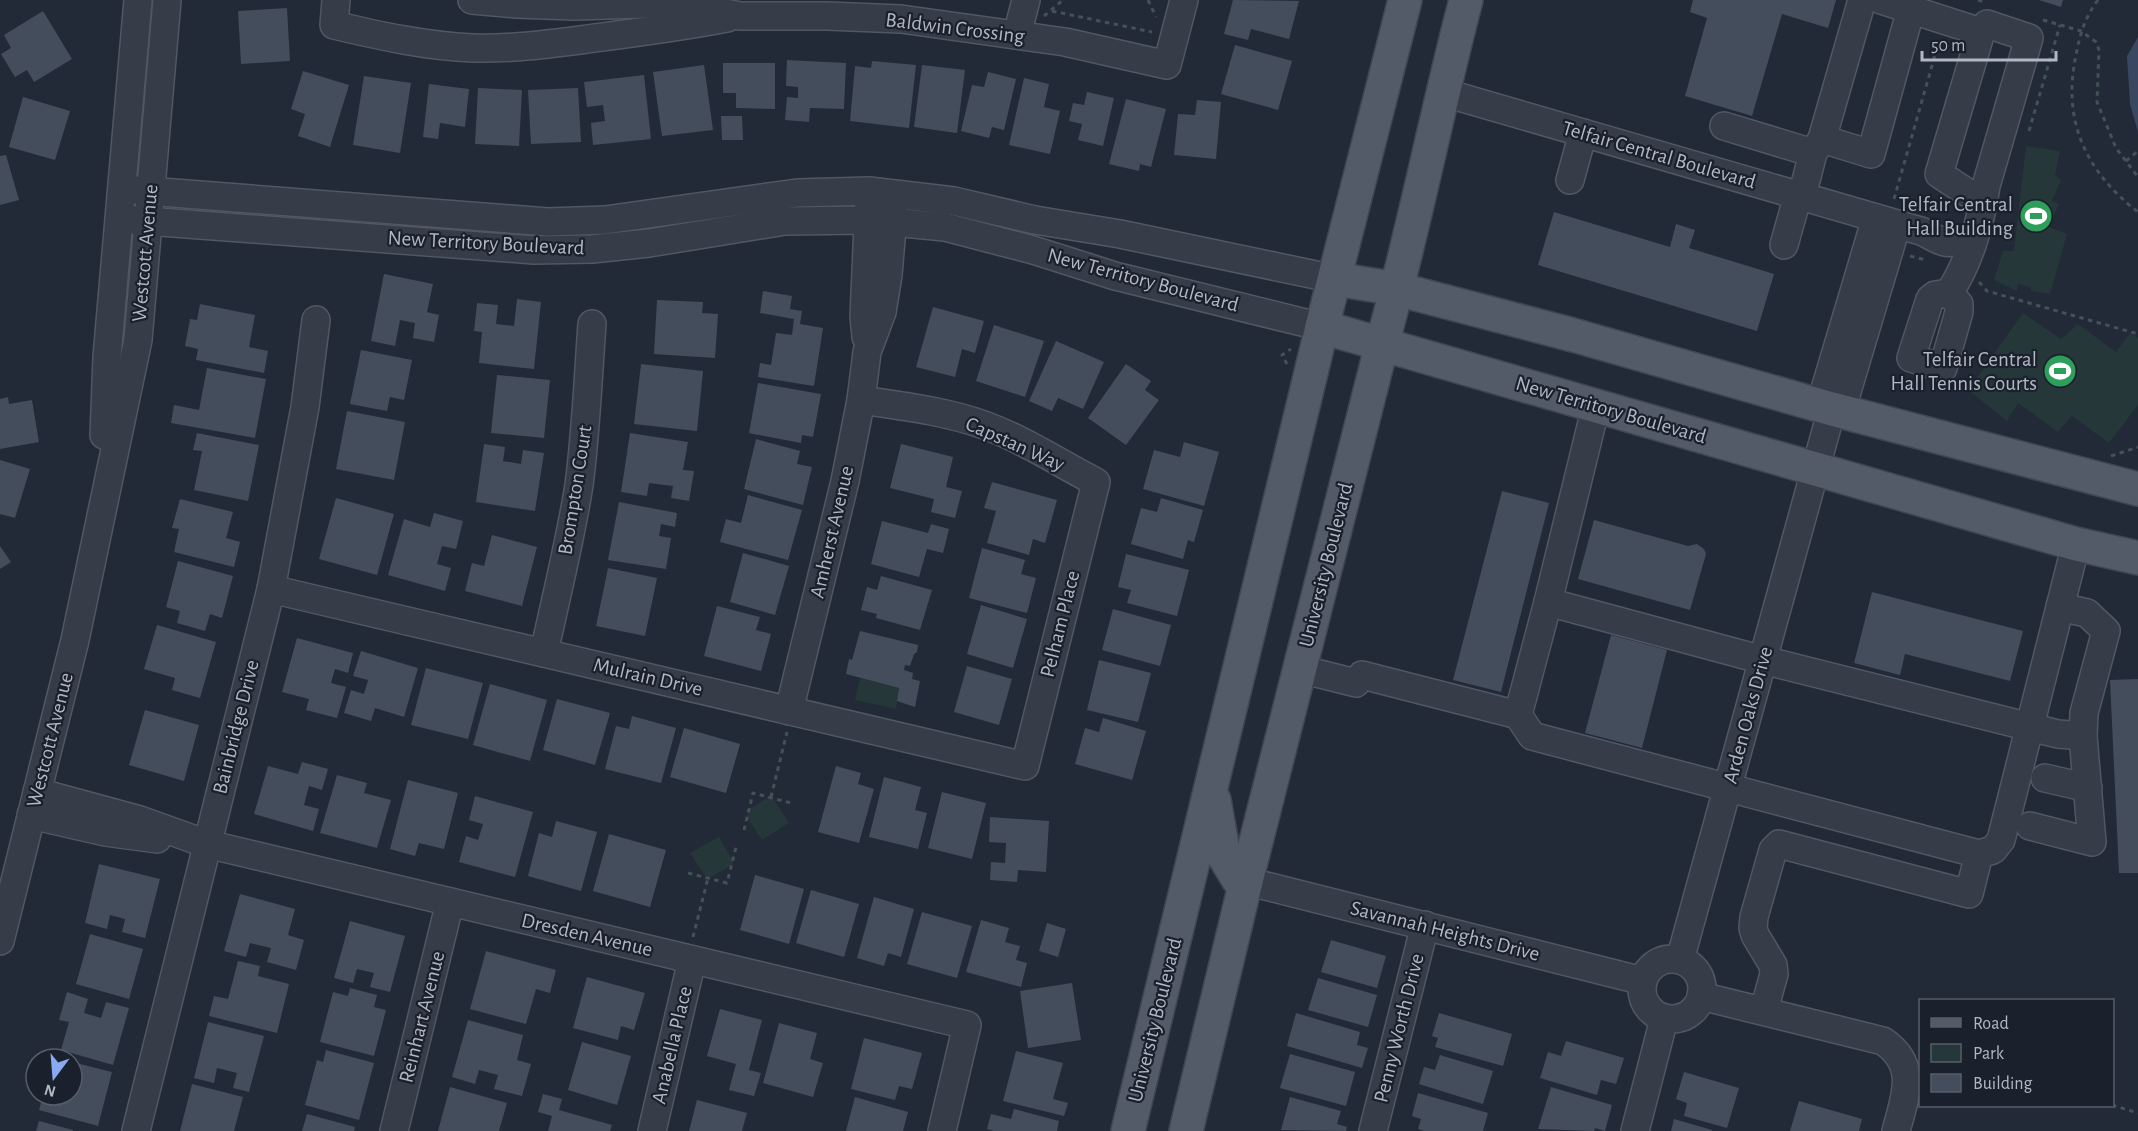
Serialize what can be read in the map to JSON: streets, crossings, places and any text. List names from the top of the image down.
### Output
{
  "streets": {
    "main road": ["New Territory Boulevard", "University Boulevard"],
    "street": [
      "Baldwin Crossing",
      "Telfair Central Boulevard",
      "Westcott Avenue",
      "Capstan Way",
      "Brompton Court",
      "Amherst Avenue",
      "Pelham Place",
      "Mulrain Drive",
      "Arden Oaks Drive",
      "Bainbridge Drive",
      "Savannah Heights Drive",
      "Dresden Avenue",
      "Reinhart Avenue",
      "Penny Worth Drive",
      "Anabella Place"
    ]
  },
  "crossings": [
    ["Telfair Central Boulevard", "University Boulevard"],
    ["New Territory Boulevard", "Westcott Avenue"],
    ["New Territory Boulevard", "Amherst Avenue"],
    ["New Territory Boulevard", "University Boulevard"],
    ["New Territory Boulevard", "Arden Oaks Drive"],
    ["Westcott Avenue", "Dresden Avenue"],
    ["Capstan Way", "Amherst Avenue"],
    ["Capstan Way", "Pelham Place"],
    ["Brompton Court", "Mulrain Drive"],
    ["Amherst Avenue", "Mulrain Drive"],
    ["University Boulevard", "Savannah Heights Drive"],
    ["Pelham Place", "Mulrain Drive"],
    ["Mulrain Drive", "Bainbridge Drive"],
    ["Arden Oaks Drive", "Savannah Heights Drive"],
    ["Bainbridge Drive", "Dresden Avenue"],
    ["Savannah Heights Drive", "Penny Worth Drive"],
    ["Dresden Avenue", "Reinhart Avenue"],
    ["Dresden Avenue", "Anabella Place"]
  ],
  "places": {
    "sports": ["Telfair Central Hall Building", "Telfair Central Hall Tennis Courts"]
  },
  "legend": ["Road", "Park", "Building"],
  "scale_bar": "50 m",
  "north": "bottom"
}
